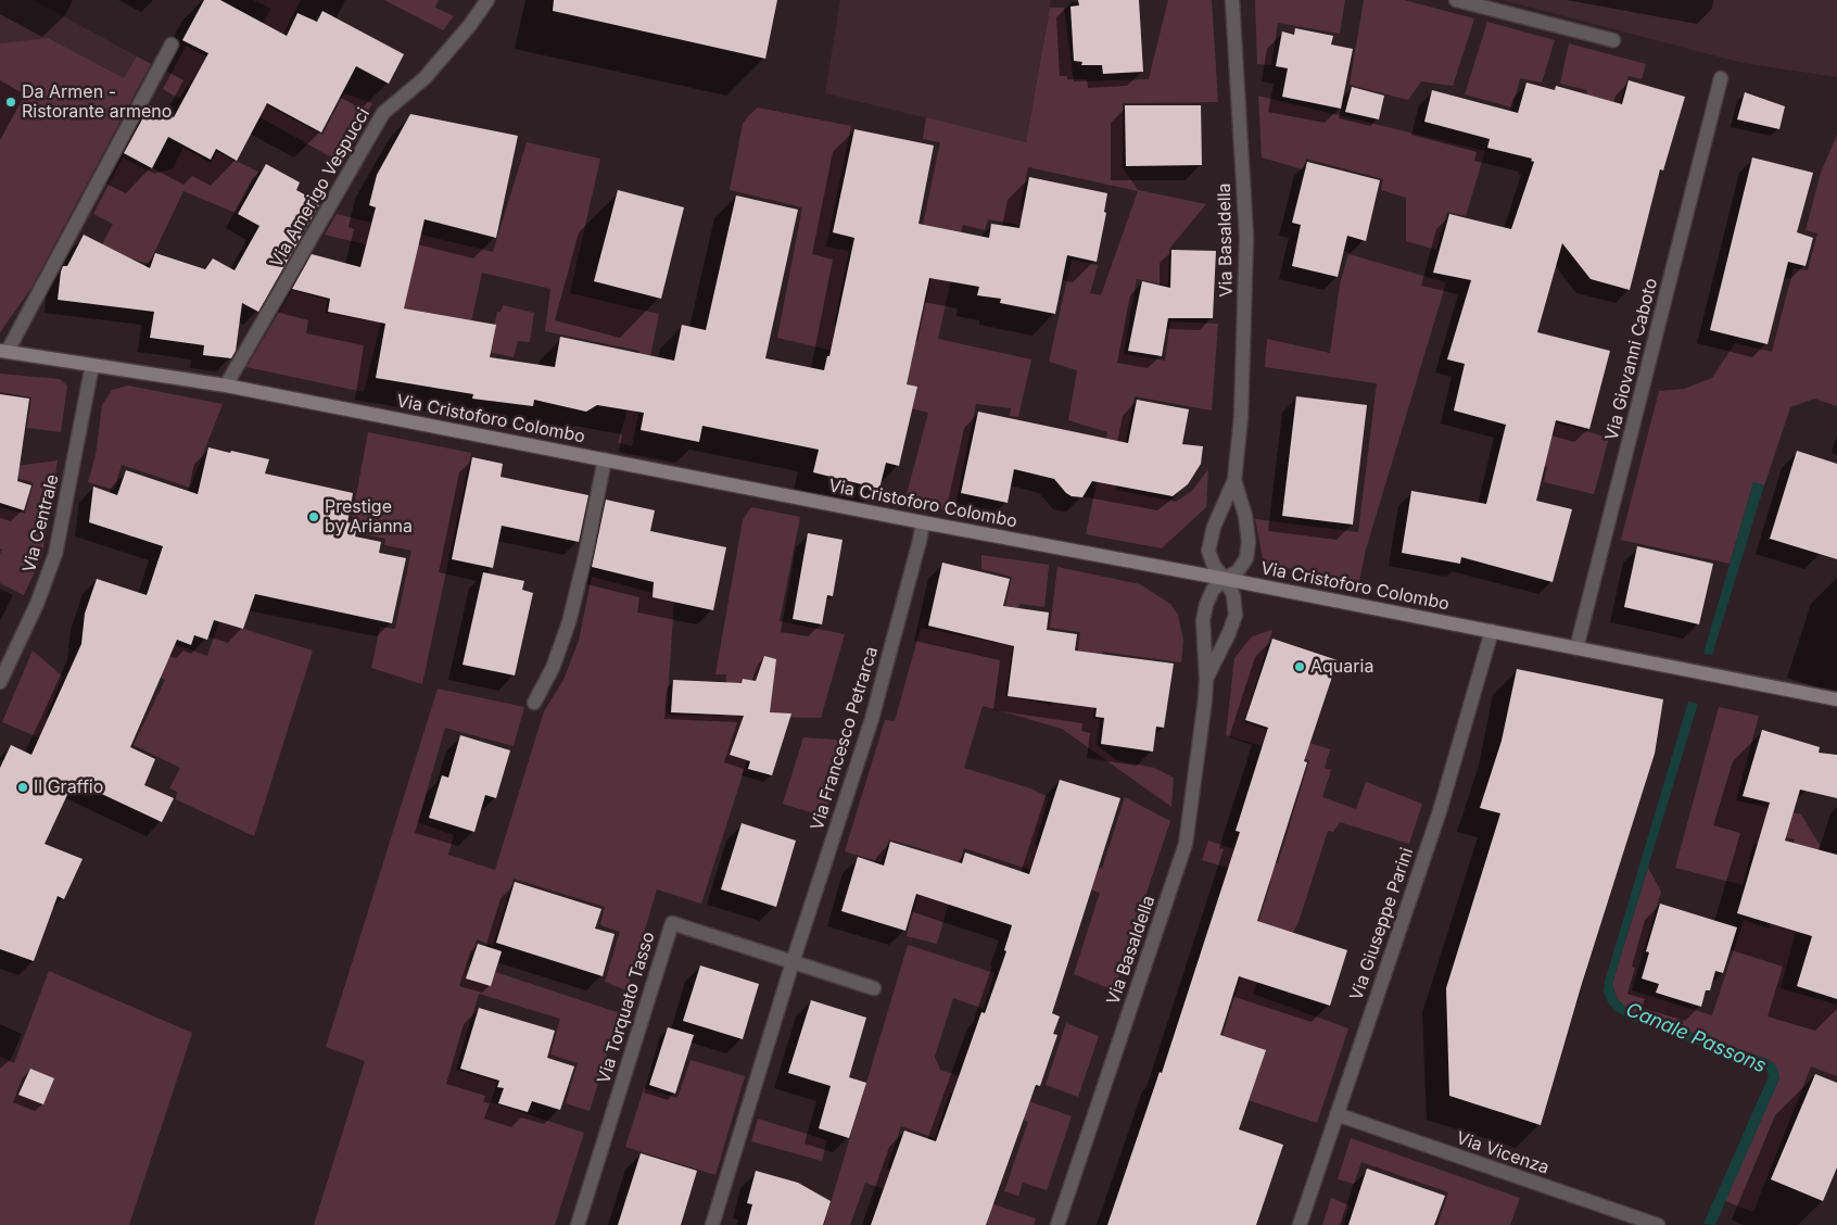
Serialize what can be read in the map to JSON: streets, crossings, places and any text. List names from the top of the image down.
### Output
{
  "streets": {
    "main road": ["Via Cristoforo Colombo"],
    "street": [
      "Via Amerigo Vespucci",
      "Via Basaldella",
      "Via Giovanni Caboto",
      "Via Centrale",
      "Via Francesco Petrarca",
      "Via Giuseppe Parini",
      "Via Torquato Tasso",
      "Via Vicenza"
    ]
  },
  "crossings": [
    ["Via Amerigo Vespucci", "Via Cristoforo Colombo"],
    ["Via Basaldella", "Via Cristoforo Colombo"],
    ["Via Giovanni Caboto", "Via Cristoforo Colombo"],
    ["Via Cristoforo Colombo", "Via Centrale"],
    ["Via Cristoforo Colombo", "Via Francesco Petrarca"],
    ["Via Cristoforo Colombo", "Via Giuseppe Parini"],
    ["Via Francesco Petrarca", "Via Torquato Tasso"],
    ["Via Giuseppe Parini", "Via Vicenza"]
  ],
  "water": ["Canale Passons"],
  "places": [
    "Da Armen - Ristorante armeno",
    "Prestige by Arianna",
    "Aquaria",
    "Il Graffio"
  ]
}
